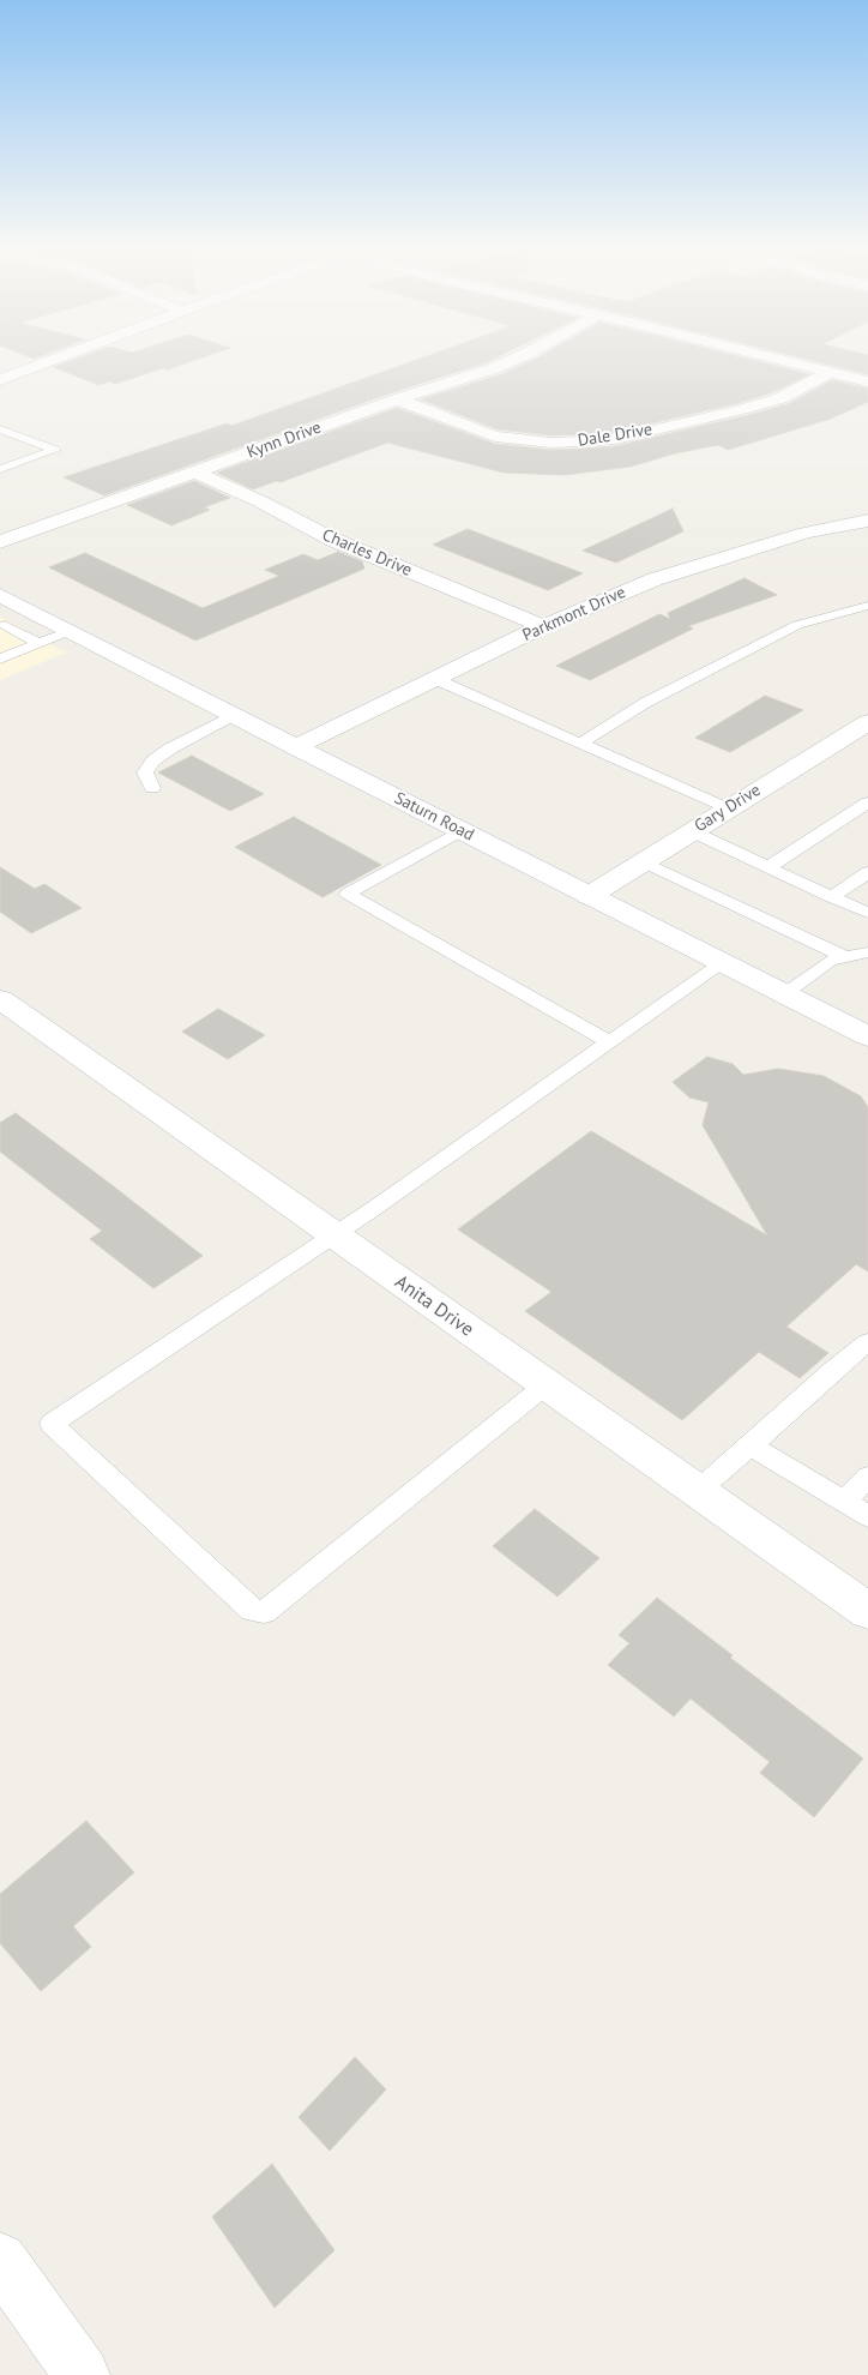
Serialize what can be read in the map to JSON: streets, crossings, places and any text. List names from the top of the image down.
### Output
{
  "streets": {
    "street": [
      "Dale Drive",
      "Kynn Drive",
      "Charles Drive",
      "Parkmont Drive",
      "Gary Drive",
      "Saturn Road",
      "Anita Drive"
    ]
  },
  "crossings": [
    ["Dale Drive", "Kynn Drive"],
    ["Kynn Drive", "Charles Drive"],
    ["Charles Drive", "Parkmont Drive"],
    ["Parkmont Drive", "Saturn Road"],
    ["Gary Drive", "Saturn Road"]
  ]
}
